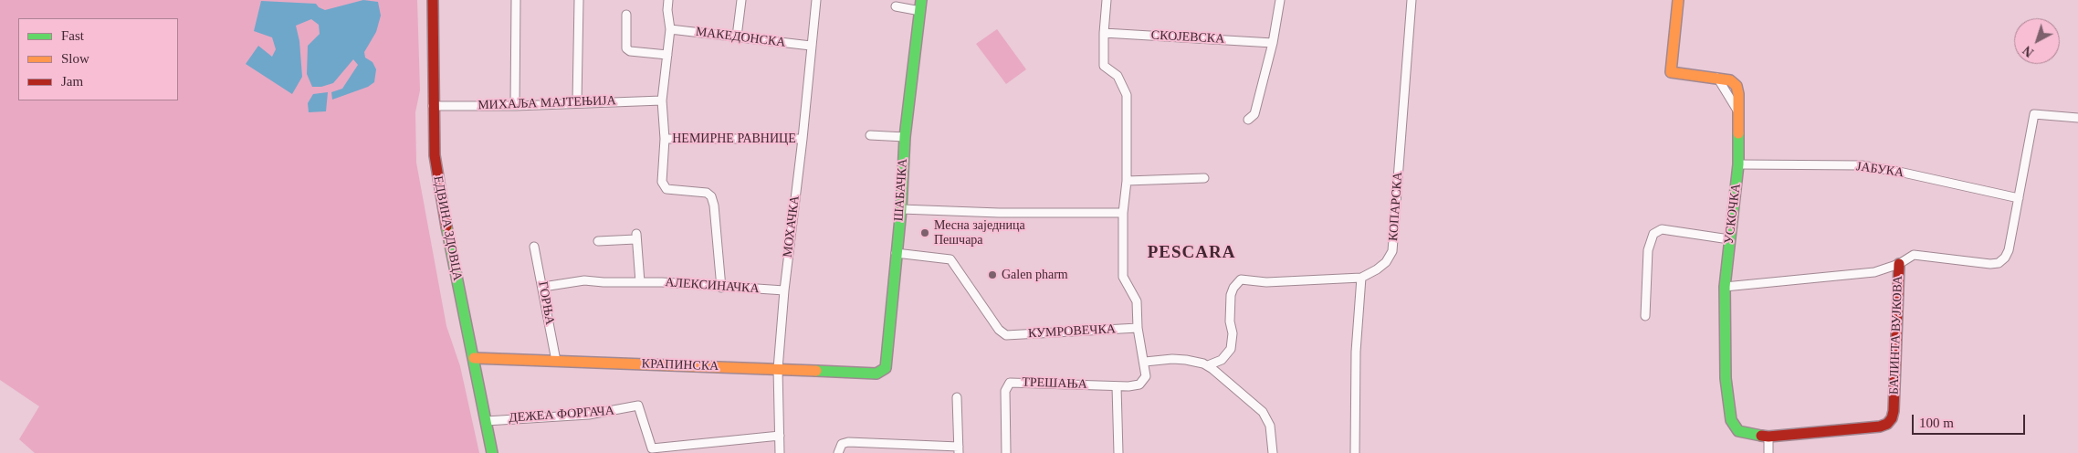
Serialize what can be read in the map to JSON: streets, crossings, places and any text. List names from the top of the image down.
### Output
{
  "streets": {
    "street": [
      "МАКЕДОНСКА",
      "СКОЈЕВСКА",
      "МИХАЉА МАЈТЕЊИЈА",
      "НЕМИРНЕ РАВНИЦЕ",
      "ЈАБУКА",
      "ШАБАЧКА",
      "КОПАРСКА",
      "УСКОЧКА",
      "МОХАЧКА",
      "ЕДВИНА ЗДОВЦА",
      "АЛЕКСИНАЧКА",
      "ГОРЊА",
      "КУМРОВЕЧКА",
      "БАЛИНТА ВУЈКОВА",
      "КРАПИНСКА",
      "ТРЕШАЊА",
      "ДЕЖЕА ФОРГАЧА"
    ]
  },
  "crossings": [
    ["МАКЕДОНСКА", "МОХАЧКА"],
    ["МИХАЉА МАЈТЕЊИЈА", "ЕДВИНА ЗДОВЦА"],
    ["НЕМИРНЕ РАВНИЦЕ", "МОХАЧКА"],
    ["ЈАБУКА", "УСКОЧКА"],
    ["ЈАБУКА", "БАЛИНТА ВУЈКОВА"],
    ["ШАБАЧКА", "КУМРОВЕЧКА"],
    ["ШАБАЧКА", "КРАПИНСКА"],
    ["УСКОЧКА", "БАЛИНТА ВУЈКОВА"],
    ["МОХАЧКА", "АЛЕКСИНАЧКА"],
    ["МОХАЧКА", "КРАПИНСКА"],
    ["МОХАЧКА", "ДЕЖЕА ФОРГАЧА"],
    ["ЕДВИНА ЗДОВЦА", "КРАПИНСКА"],
    ["ЕДВИНА ЗДОВЦА", "ДЕЖЕА ФОРГАЧА"],
    ["АЛЕКСИНАЧКА", "ГОРЊА"],
    ["ГОРЊА", "КРАПИНСКА"]
  ],
  "districts": ["PESCARA"],
  "places": ["Месна заједница Пешчара", "Galen pharm"],
  "legend": ["Fast", "Slow", "Jam"],
  "scale_bar": "100 m",
  "north": "bottom left"
}
